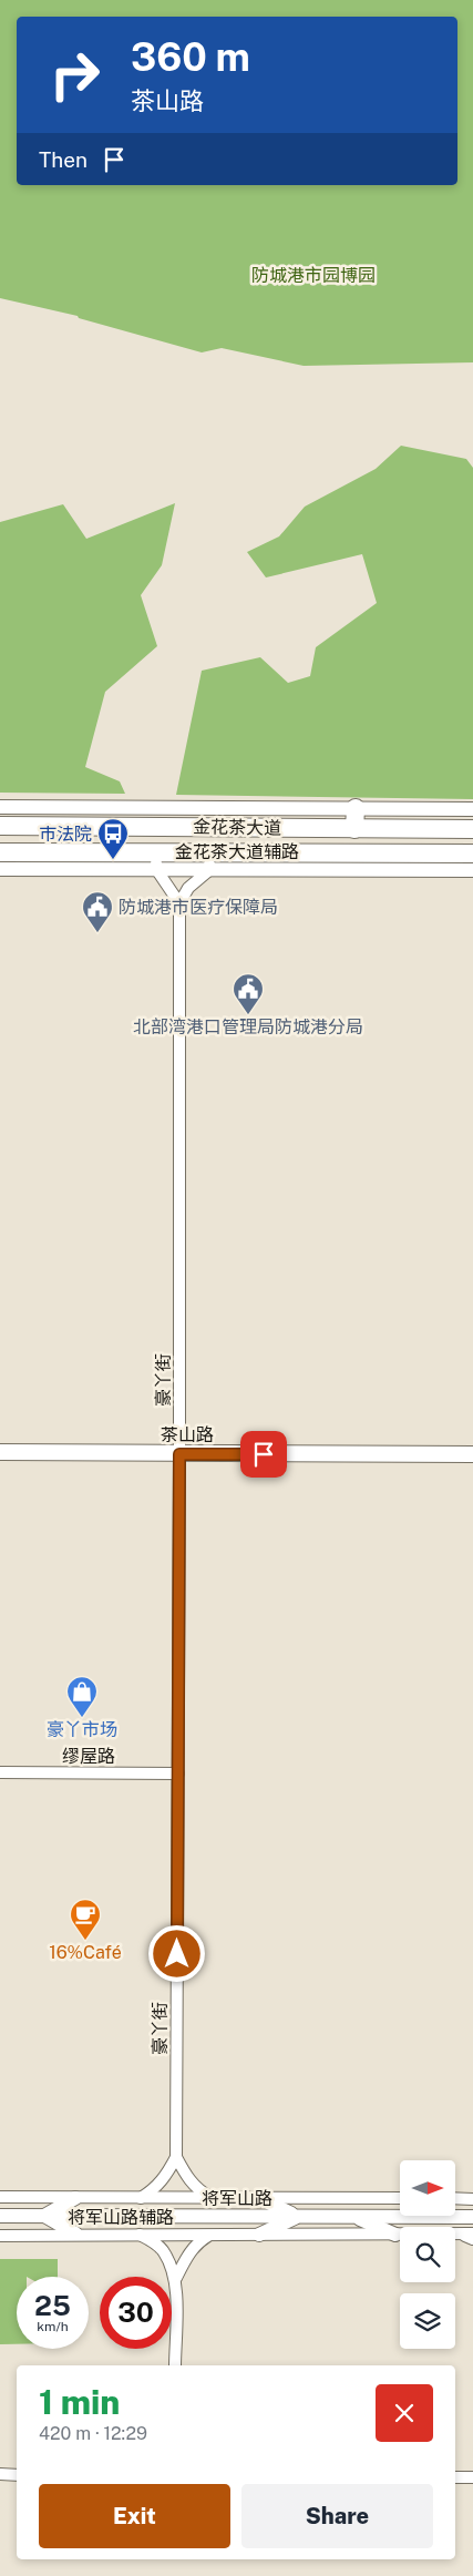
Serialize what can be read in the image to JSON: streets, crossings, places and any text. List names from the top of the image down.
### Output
{
  "streets": {
    "highway": ["金花茶大道"],
    "main road": ["茶山路"],
    "street": [
      "金花茶大道辅路",
      "豪丫街",
      "缪屋路",
      "将军山路",
      "将军山路辅路"
    ]
  },
  "crossings": [
    ["金花茶大道", "金花茶大道辅路"],
    ["豪丫街", "茶山路"],
    ["豪丫街", "缪屋路"],
    ["豪丫街", "将军山路辅路"]
  ],
  "parks": ["防城港市园博园"],
  "places": {
    "bus stop": ["巿法院"],
    "public building": ["防城港市医疗保障局", "北部湾港口管理局防城港分局"],
    "shop": ["豪丫市场"],
    "cafe": ["16%Café"]
  },
  "north": "right",
  "page": {
    "turn": ["360 m", "茶山路"],
    "then": "Then",
    "speed": "25 km/h",
    "limit": "30",
    "heading": ["1 min", "420 m · 12:29"],
    "buttons": ["Exit", "Share"]
  }
}
